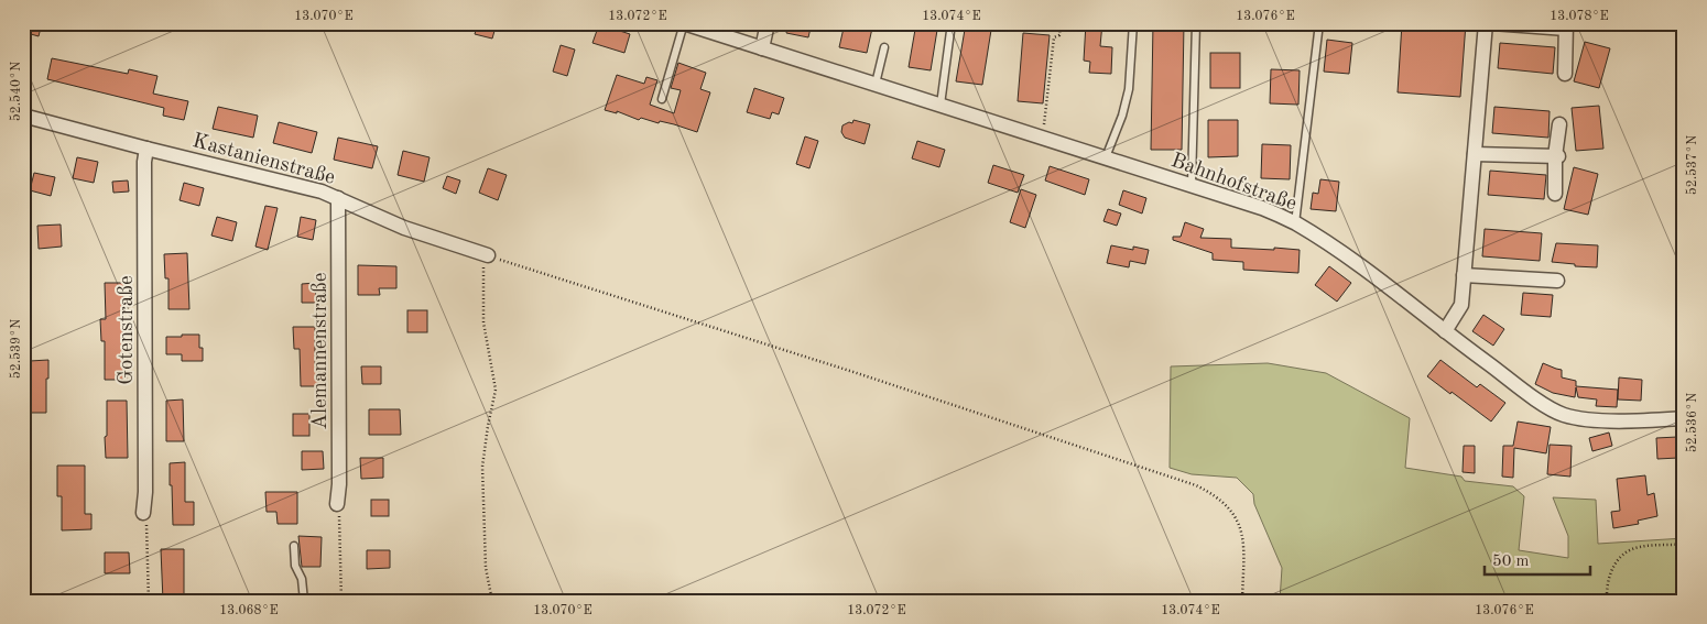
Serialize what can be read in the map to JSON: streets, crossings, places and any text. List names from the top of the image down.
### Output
{
  "streets": {
    "street": [
      "Kastanienstraße",
      "Bahnhofstraße",
      "Gotenstraße",
      "Alemannenstraße"
    ]
  },
  "crossings": [
    ["Kastanienstraße", "Gotenstraße"],
    ["Kastanienstraße", "Alemannenstraße"]
  ],
  "scale_bar": "50 m",
  "coordinates": [
    "13.070°E",
    "13.072°E",
    "13.074°E",
    "13.076°E",
    "13.078°E",
    "52.540°N",
    "52.537°N",
    "52.539°N",
    "52.536°N",
    "13.068°E"
  ]
}
